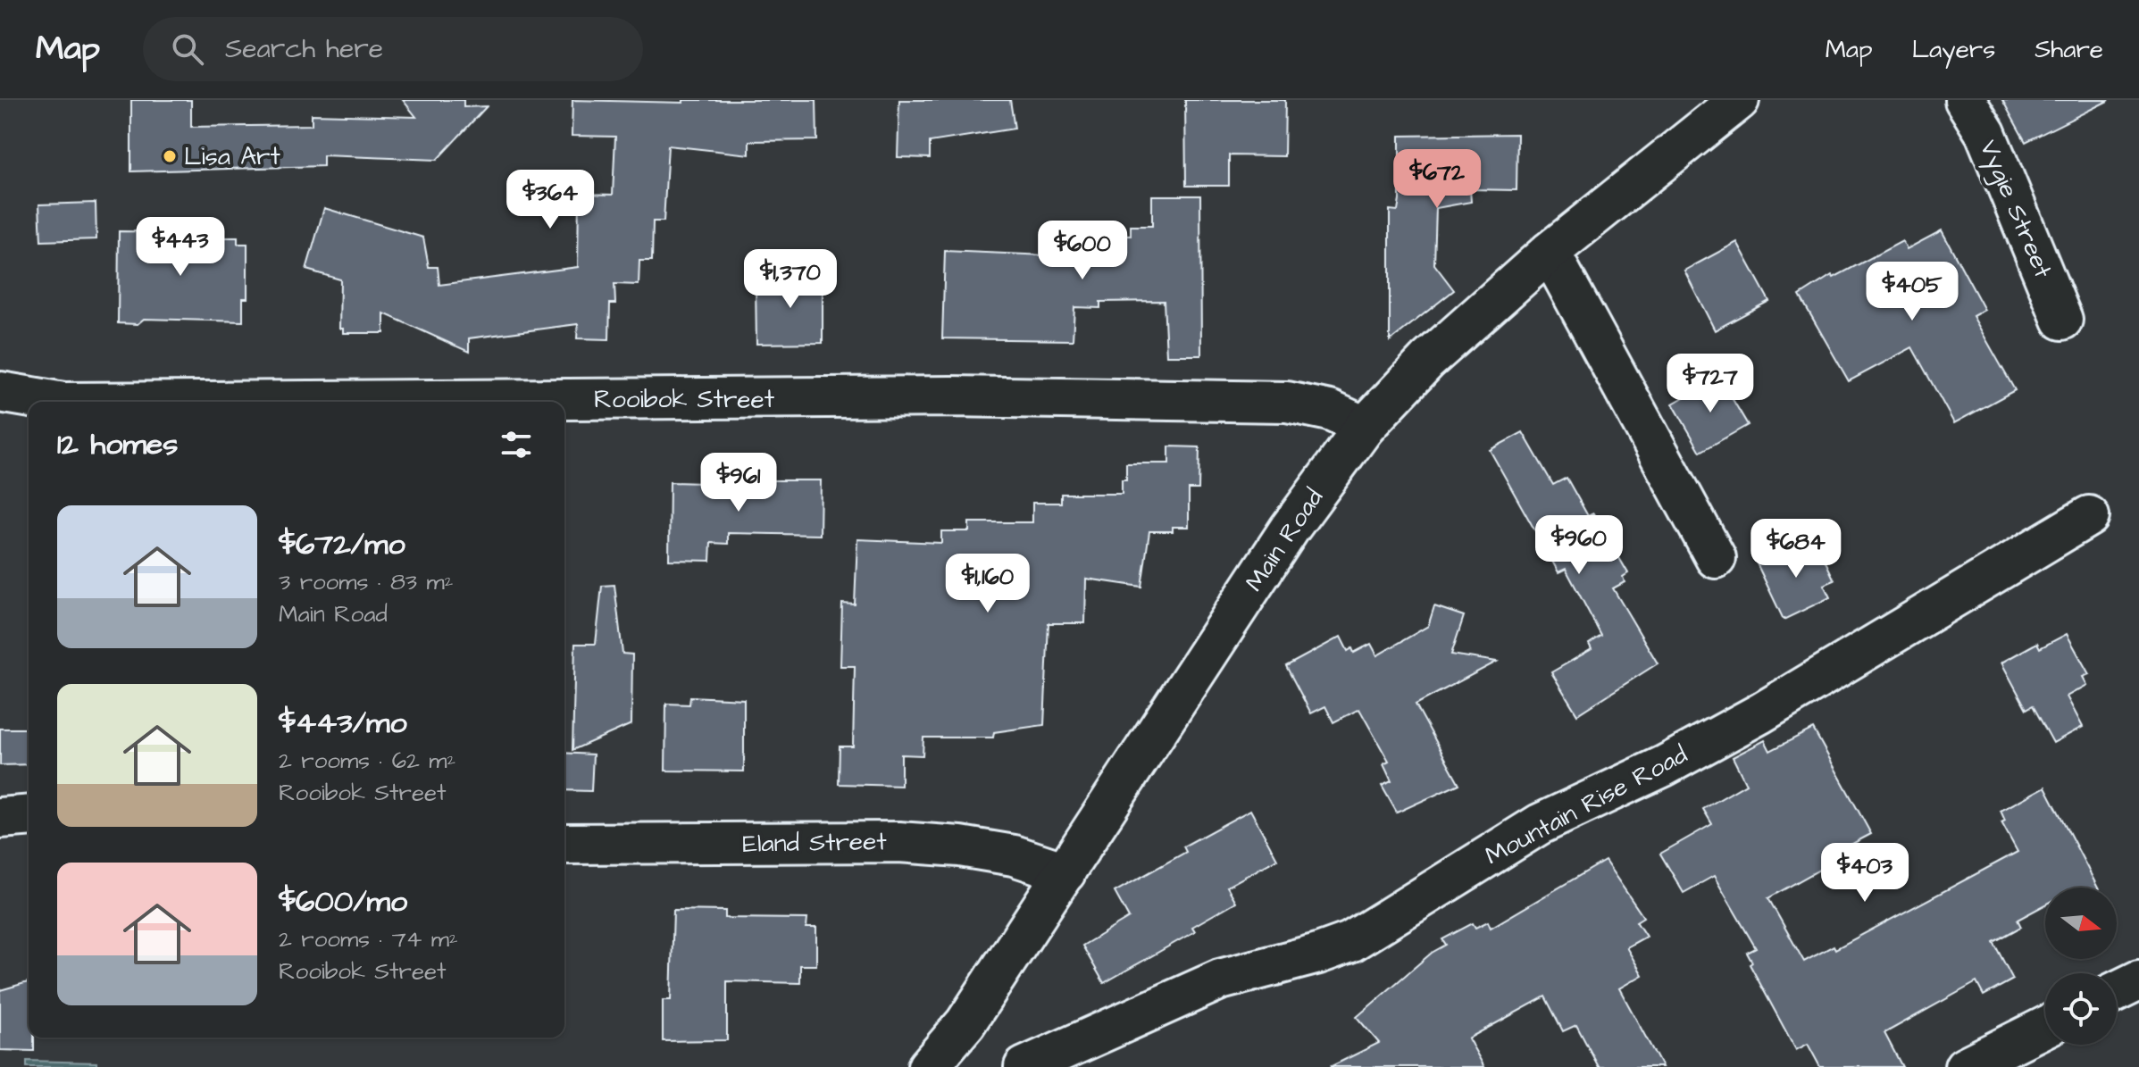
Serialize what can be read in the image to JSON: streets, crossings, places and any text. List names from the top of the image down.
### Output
{
  "streets": {
    "street": [
      "Vygie Street",
      "Rooibok Street",
      "Main Road",
      "Mountain Rise Road",
      "Eland Street"
    ]
  },
  "crossings": [
    ["Rooibok Street", "Main Road"],
    ["Main Road", "Eland Street"]
  ],
  "places": ["Lisa Art"],
  "north": "right",
  "page": {
    "header": "Map",
    "search": "Search here",
    "nav": ["Map", "Layers", "Share"],
    "price": [
      "$672",
      "$364",
      "$443",
      "$600",
      "$1,370",
      "$405",
      "$727",
      "$961",
      "$960",
      "$684",
      "$1,160",
      "$403"
    ],
    "heading": "12 homes",
    "list": [
      {
        "name": "$672/mo",
        "note": "3 rooms · 83 m² · Main Road"
      },
      {
        "name": "$443/mo",
        "note": "2 rooms · 62 m² · Rooibok Street"
      },
      {
        "name": "$600/mo",
        "note": "2 rooms · 74 m² · Rooibok Street"
      }
    ]
  }
}
